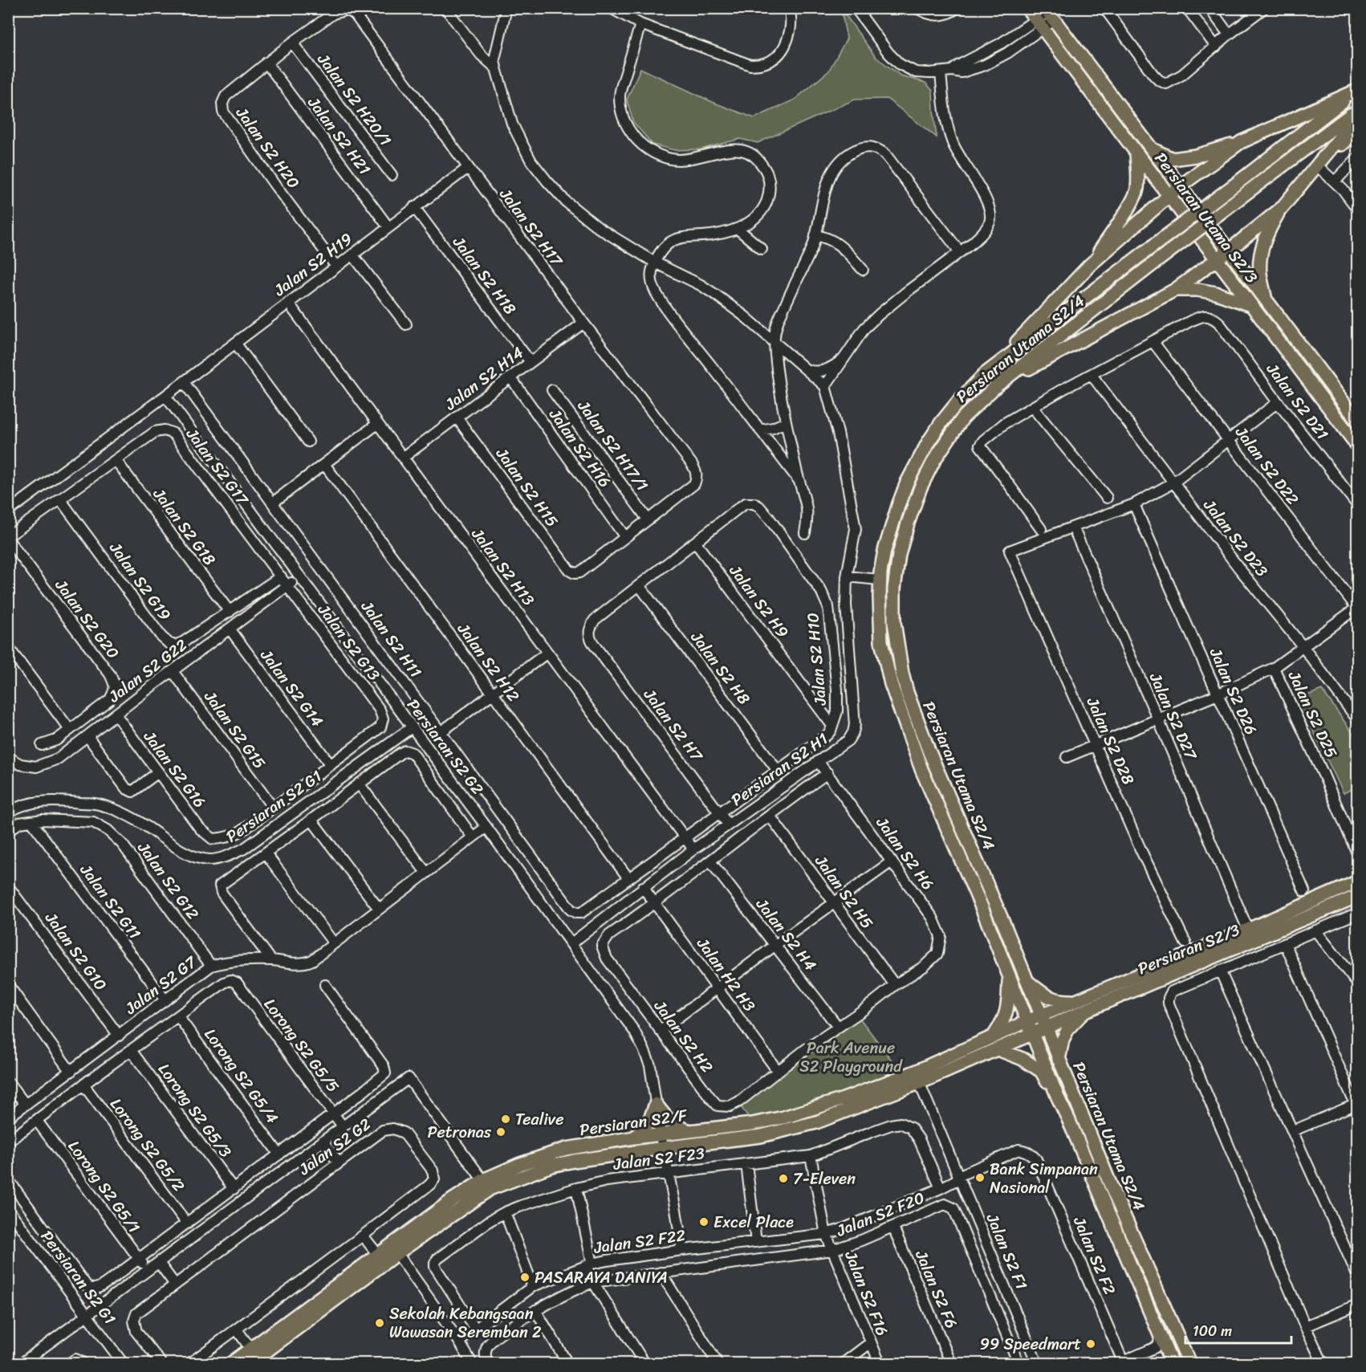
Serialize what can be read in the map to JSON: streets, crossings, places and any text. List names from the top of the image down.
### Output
{
  "streets": {
    "main road": [
      "Persiaran Utama S2/3",
      "Persiaran Utama S2/4",
      "Persiaran S2/3",
      "Persiaran S2/F"
    ],
    "street": [
      "Jalan S2 H20/1",
      "Jalan S2 H21",
      "Jalan S2 H20",
      "Jalan S2 H17",
      "Jalan S2 H19",
      "Jalan S2 H18",
      "Jalan S2 H14",
      "Jalan S2 D21",
      "Jalan S2 H17/1",
      "Jalan S2 H16",
      "Jalan S2 D22",
      "Jalan S2 G17",
      "Jalan S2 H15",
      "Jalan S2 G18",
      "Jalan S2 D23",
      "Jalan S2 H13",
      "Jalan S2 G19",
      "Jalan S2 H9",
      "Jalan S2 G20",
      "Jalan S2 H11",
      "Jalan S2 G13",
      "Jalan S2 H10",
      "Jalan S2 H12",
      "Jalan S2 H8",
      "Jalan S2 G22",
      "Jalan S2 G14",
      "Jalan S2 D26",
      "Jalan S2 D25",
      "Jalan S2 D27",
      "Jalan S2 H7",
      "Jalan S2 G15",
      "Jalan S2 D28",
      "Persiaran S2 G2",
      "Jalan S2 G16",
      "Persiaran S2 H1",
      "Persiaran S2 G1",
      "Jalan S2 H6",
      "Jalan S2 G12",
      "Jalan S2 H5",
      "Jalan S2 G11",
      "Jalan S2 H4",
      "Jalan S2 G10",
      "Jalan H2 H3",
      "Jalan S2 G7",
      "Jalan S2 H2",
      "Lorong S2 G5/5",
      "Lorong S2 G5/4",
      "Lorong S2 G5/3",
      "Lorong S2 G5/2",
      "Jalan S2 G2",
      "Jalan S2 F23",
      "Lorong S2 G5/1",
      "Jalan S2 F20",
      "Jalan S2 F22",
      "Jalan S2 F1",
      "Jalan S2 F2",
      "Jalan S2 F6",
      "Jalan S2 F16"
    ]
  },
  "crossings": [
    ["Jalan S2 H20/1", "Jalan S2 H20"],
    ["Jalan S2 H21", "Jalan S2 H20"],
    ["Jalan S2 H21", "Jalan S2 H19"],
    ["Jalan S2 H20", "Jalan S2 H17"],
    ["Jalan S2 H20", "Jalan S2 H19"],
    ["Jalan S2 H17", "Jalan S2 H19"],
    ["Jalan S2 H17", "Jalan S2 H14"],
    ["Jalan S2 H17", "Jalan S2 H17/1"],
    ["Jalan S2 H19", "Jalan S2 H18"],
    ["Jalan S2 H19", "Jalan S2 H13"],
    ["Jalan S2 H19", "Jalan S2 H11"],
    ["Jalan S2 H19", "Persiaran S2 G2"],
    ["Jalan S2 H18", "Jalan S2 H14"],
    ["Persiaran Utama S2/4", "Persiaran S2/F"],
    ["Jalan S2 H14", "Jalan S2 H16"],
    ["Jalan S2 H14", "Jalan S2 H15"],
    ["Jalan S2 H14", "Jalan S2 H13"],
    ["Jalan S2 D21", "Jalan S2 D22"],
    ["Jalan S2 H16", "Jalan S2 H15"],
    ["Jalan S2 G17", "Jalan S2 G18"],
    ["Jalan S2 G17", "Jalan S2 G19"],
    ["Jalan S2 G17", "Jalan S2 G20"],
    ["Jalan S2 G17", "Jalan S2 G13"],
    ["Jalan S2 G17", "Jalan S2 G22"],
    ["Jalan S2 G18", "Jalan S2 G19"],
    ["Jalan S2 H13", "Jalan S2 H10"],
    ["Jalan S2 H13", "Persiaran S2 H1"],
    ["Jalan S2 H9", "Jalan S2 H10"],
    ["Jalan S2 H11", "Jalan S2 H10"],
    ["Jalan S2 G13", "Jalan S2 G22"],
    ["Jalan S2 G13", "Jalan S2 G14"],
    ["Jalan S2 H10", "Jalan S2 H12"],
    ["Jalan S2 H10", "Jalan S2 H8"],
    ["Jalan S2 H10", "Jalan S2 H7"],
    ["Jalan S2 H8", "Jalan S2 H7"],
    ["Jalan S2 G22", "Jalan S2 G14"],
    ["Jalan S2 G22", "Jalan S2 G15"],
    ["Jalan S2 G22", "Persiaran S2 G2"],
    ["Jalan S2 G22", "Jalan S2 G16"],
    ["Jalan S2 D27", "Jalan S2 D28"],
    ["Jalan S2 D27", "Persiaran S2/3"],
    ["Jalan S2 H7", "Persiaran S2 H1"],
    ["Jalan S2 G15", "Jalan S2 G16"],
    ["Persiaran S2 G2", "Persiaran S2 H1"],
    ["Persiaran S2 G2", "Persiaran S2 G1"],
    ["Persiaran S2 G2", "Jalan S2 G7"],
    ["Persiaran S2 G2", "Persiaran S2/F"],
    ["Persiaran S2 G2", "Jalan S2 F23"],
    ["Persiaran S2 G2", "Jalan S2 F22"],
    ["Persiaran S2 H1", "Jalan S2 H6"],
    ["Persiaran S2 H1", "Jalan H2 H3"],
    ["Jalan S2 H6", "Jalan S2 H5"],
    ["Jalan S2 H6", "Jalan S2 H4"],
    ["Jalan S2 H6", "Jalan H2 H3"],
    ["Jalan S2 H6", "Jalan S2 H2"],
    ["Jalan S2 G12", "Jalan S2 G11"],
    ["Jalan S2 G12", "Jalan S2 G7"],
    ["Jalan S2 G11", "Jalan S2 G7"],
    ["Jalan S2 G10", "Jalan S2 G7"],
    ["Jalan H2 H3", "Jalan S2 H2"],
    ["Lorong S2 G5/5", "Lorong S2 G5/4"],
    ["Persiaran S2/F", "Jalan S2 F1"],
    ["Jalan S2 F23", "Jalan S2 F22"],
    ["Jalan S2 F23", "Jalan S2 F16"],
    ["Jalan S2 F20", "Jalan S2 F6"],
    ["Jalan S2 F20", "Jalan S2 F16"],
    ["Jalan S2 F22", "Jalan S2 F1"],
    ["Jalan S2 F22", "Jalan S2 F2"],
    ["Jalan S2 F22", "Jalan S2 F16"],
    ["Jalan S2 F1", "Jalan S2 F2"]
  ],
  "parks": ["Park Avenue S2 Playground"],
  "places": [
    "Tealive",
    "Petronas",
    "Bank Simpanan Nasional",
    "7-Eleven",
    "Excel Place",
    "PASARAYA DANIYA",
    "Sekolah Kebangsaan Wawasan Seremban 2",
    "99 Speedmart"
  ],
  "scale_bar": "100 m"
}
